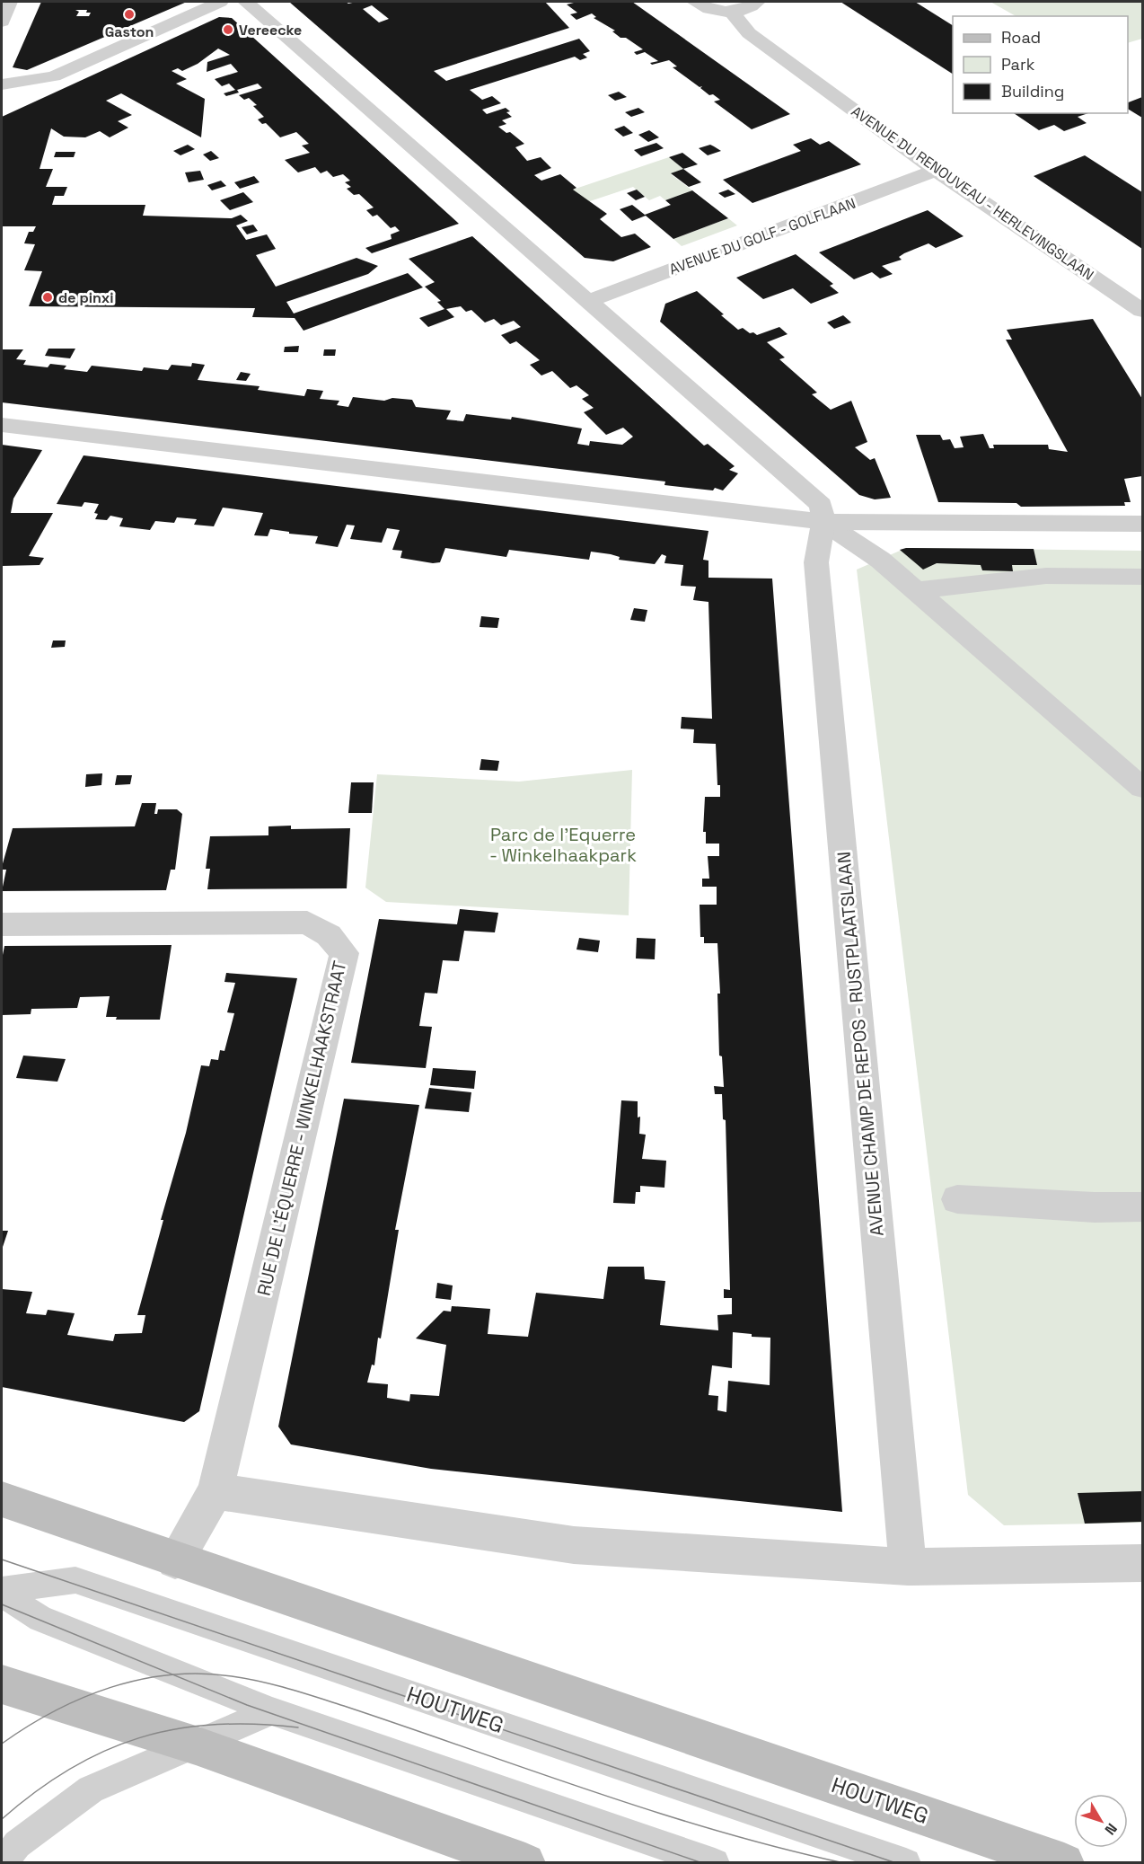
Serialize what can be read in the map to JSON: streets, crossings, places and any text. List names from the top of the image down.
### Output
{
  "streets": {
    "main road": ["HOUTWEG"],
    "street": [
      "AVENUE DU RENOUVEAU - HERLEVINGSLAAN",
      "AVENUE DU GOLF - GOLFLAAN",
      "AVENUE CHAMP DE REPOS - RUSTPLAATSLAAN",
      "RUE DE L'ÉQUERRE - WINKELHAAKSTRAAT"
    ]
  },
  "crossings": [
    ["AVENUE DU RENOUVEAU - HERLEVINGSLAAN", "AVENUE DU GOLF - GOLFLAAN"]
  ],
  "parks": ["Parc de l'Equerre - Winkelhaakpark"],
  "places": ["Gaston", "Vereecke", "de pinxi"],
  "legend": ["Road", "Park", "Building"],
  "north": "bottom right"
}
